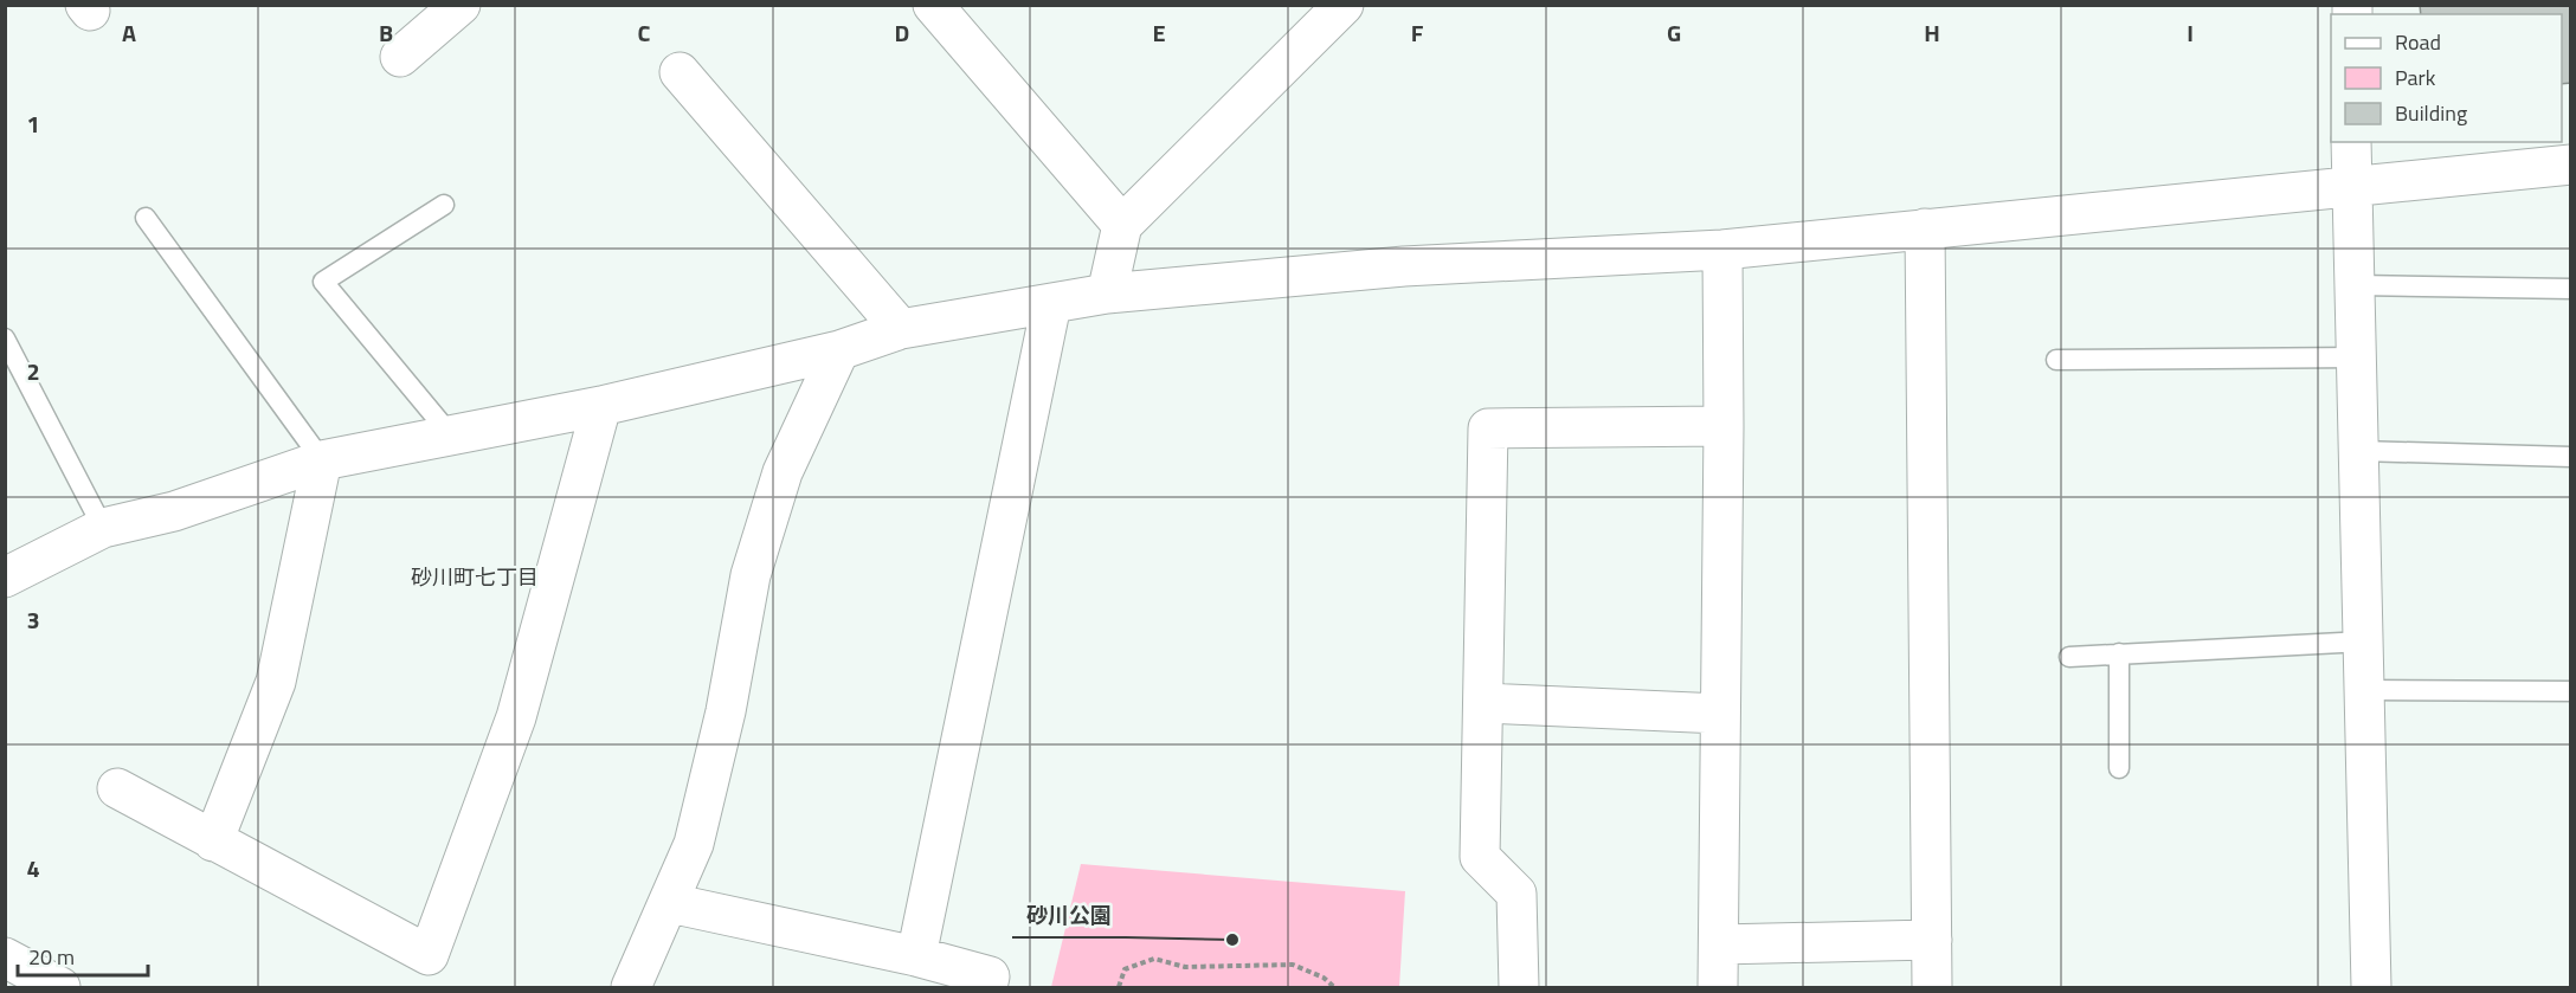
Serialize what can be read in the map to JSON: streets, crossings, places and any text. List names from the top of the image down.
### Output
{
  "districts": ["砂川町七丁目"],
  "places": ["砂川公園"],
  "legend": ["Road", "Park", "Building"],
  "scale_bar": "20 m",
  "grid": {
    "columns": [
      "A",
      "B",
      "C",
      "D",
      "E",
      "F",
      "G",
      "H",
      "I"
    ],
    "rows": [
      "1",
      "2",
      "3",
      "4"
    ]
  }
}
